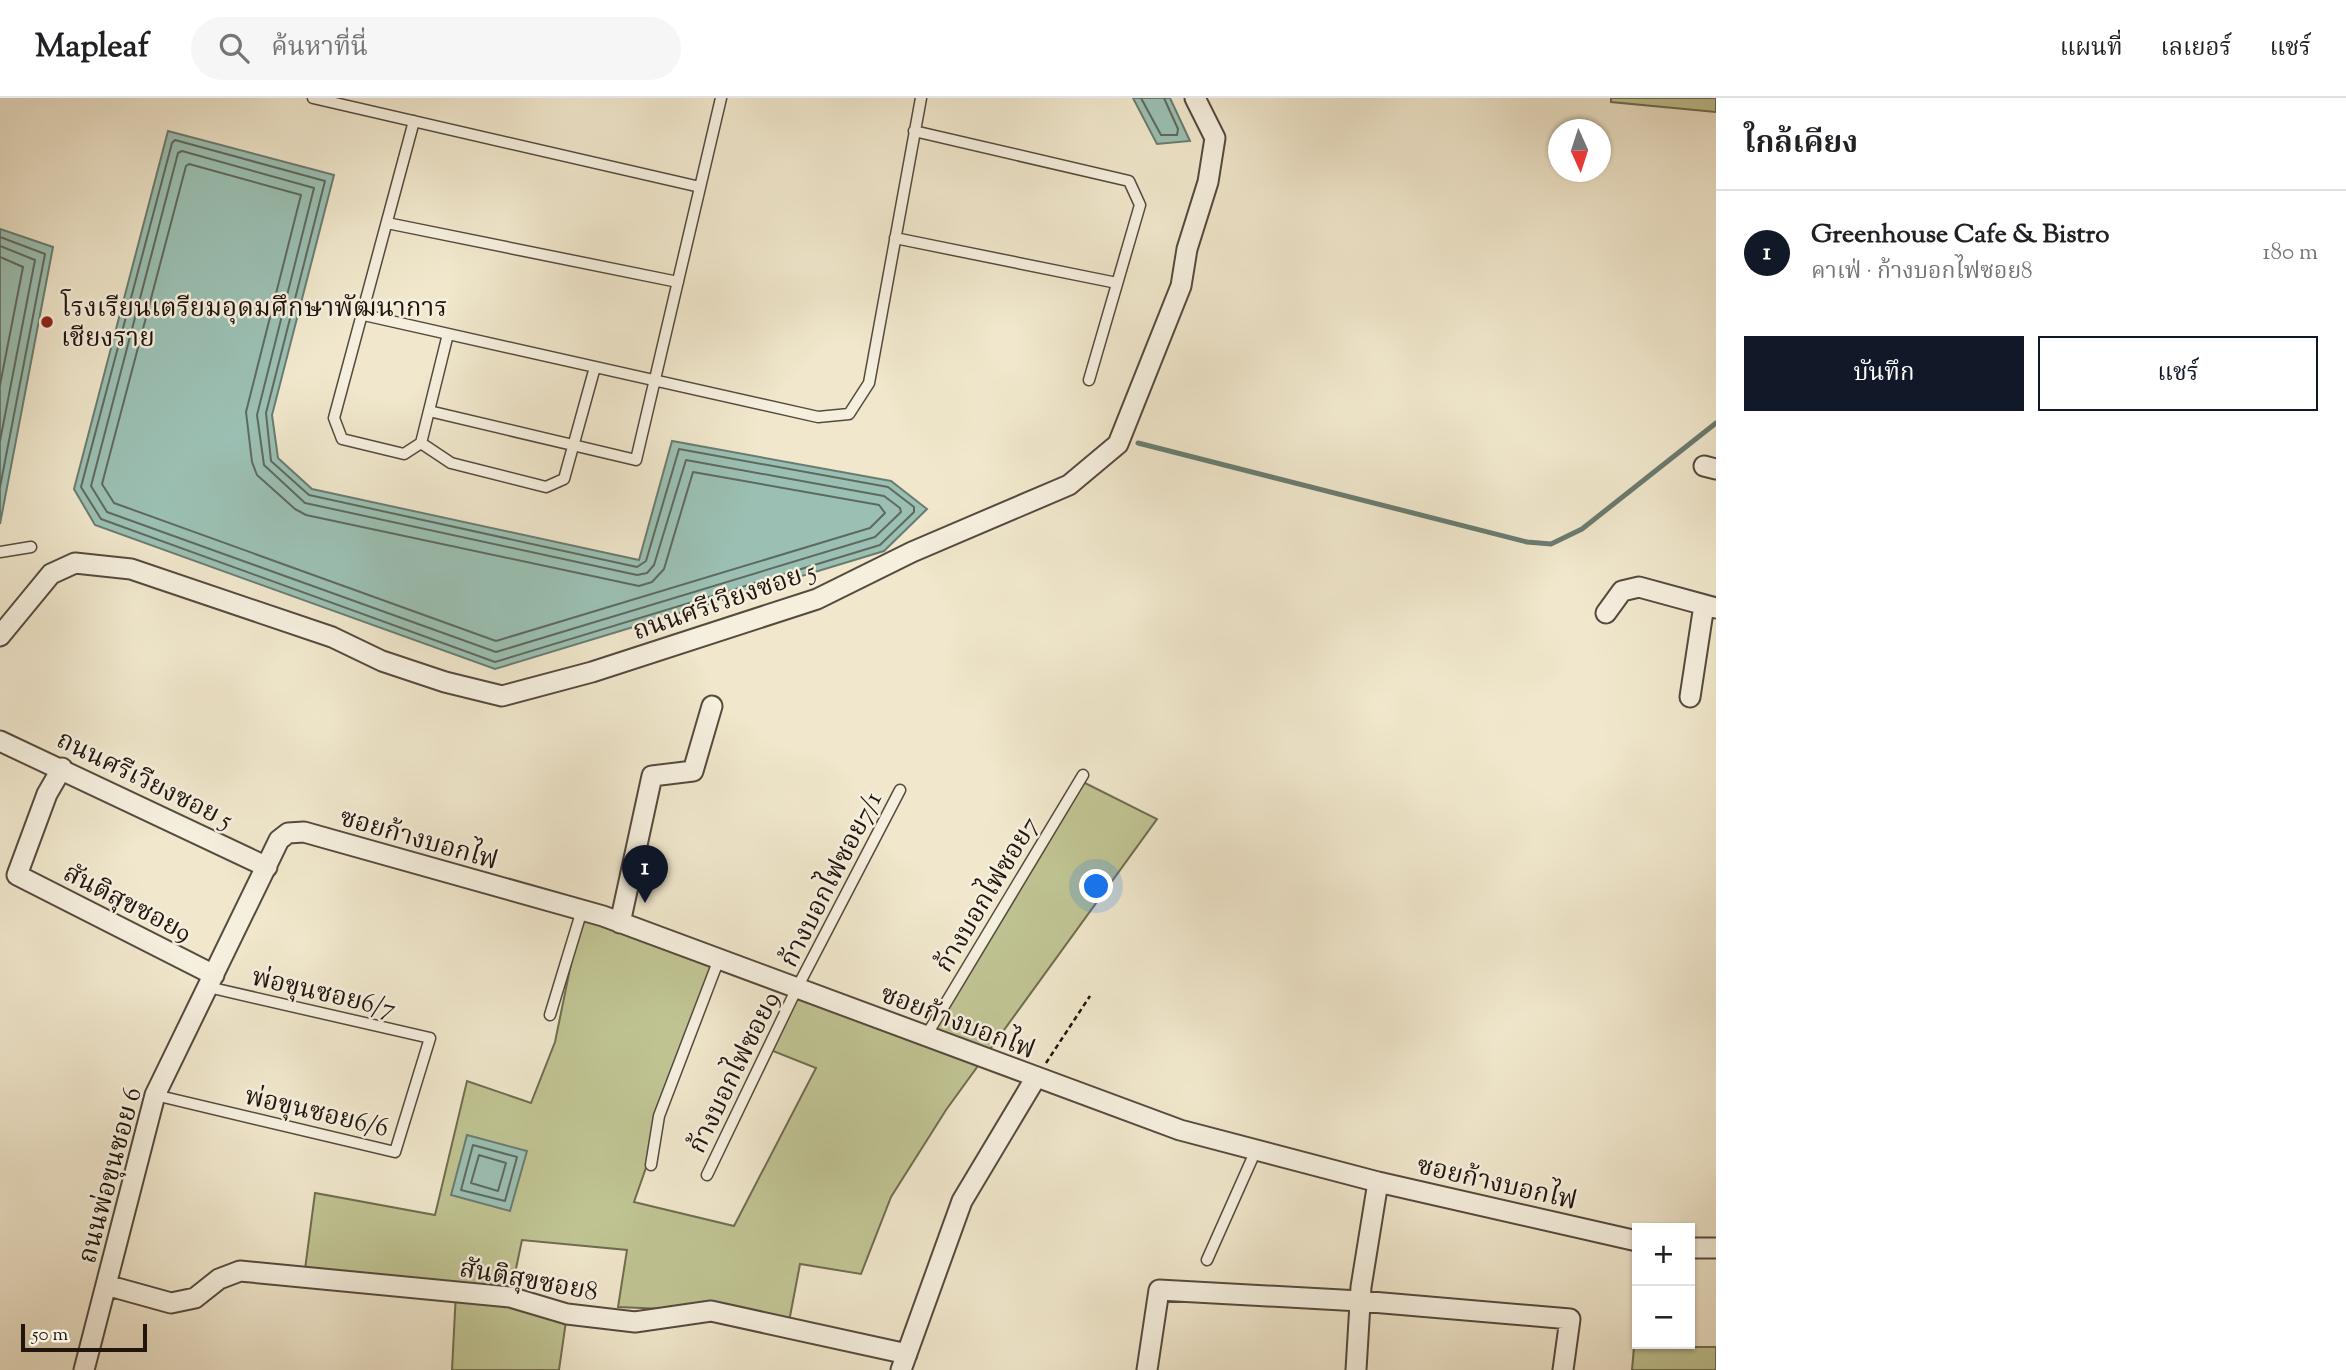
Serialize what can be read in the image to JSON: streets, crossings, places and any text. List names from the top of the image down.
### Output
{
  "streets": {
    "street": [
      "ถนนศรีเวียงซอย 5",
      "ซอยก้างบอกไฟ",
      "สันติสุขซอย9",
      "ถนนพ่อขุนซอย 6",
      "สันติสุขซอย8"
    ],
    "lane": [
      "ก้างบอกไฟซอย7/1",
      "ก้างบอกไฟซอย7",
      "พ่อขุนซอย6/7",
      "ก้างบอกไฟซอย9",
      "พ่อขุนซอย6/6"
    ]
  },
  "crossings": [
    ["ถนนศรีเวียงซอย 5", "ซอยก้างบอกไฟ"],
    ["ถนนศรีเวียงซอย 5", "สันติสุขซอย9"],
    ["ถนนศรีเวียงซอย 5", "ถนนพ่อขุนซอย 6"],
    ["ซอยก้างบอกไฟ", "ก้างบอกไฟซอย7/1"],
    ["ซอยก้างบอกไฟ", "ก้างบอกไฟซอย7"],
    ["ซอยก้างบอกไฟ", "ก้างบอกไฟซอย9"],
    ["ซอยก้างบอกไฟ", "ถนนพ่อขุนซอย 6"],
    ["ก้างบอกไฟซอย7/1", "ก้างบอกไฟซอย9"],
    ["สันติสุขซอย9", "พ่อขุนซอย6/7"],
    ["สันติสุขซอย9", "ถนนพ่อขุนซอย 6"],
    ["พ่อขุนซอย6/7", "พ่อขุนซอย6/6"],
    ["พ่อขุนซอย6/7", "ถนนพ่อขุนซอย 6"],
    ["พ่อขุนซอย6/6", "ถนนพ่อขุนซอย 6"],
    ["ถนนพ่อขุนซอย 6", "สันติสุขซอย8"]
  ],
  "places": ["โรงเรียนเตรียมอุดมศึกษาพัฒนาการ เชียงราย"],
  "scale_bar": "50 m",
  "north": "bottom",
  "page": {
    "header": "Mapleaf",
    "search": "ค้นหาที่นี่",
    "nav": ["แผนที่", "เลเยอร์", "แชร์"],
    "heading": "ใกล้เคียง",
    "list": [
      {
        "mark": "1",
        "name": "Greenhouse Cafe & Bistro",
        "note": "คาเฟ่ · ก้างบอกไฟซอย8",
        "value": "180 m"
      }
    ],
    "buttons": ["บันทึก", "แชร์"],
    "pins": "1",
    "map_buttons": ["+", "−"],
    "scale": "50 m"
  }
}
